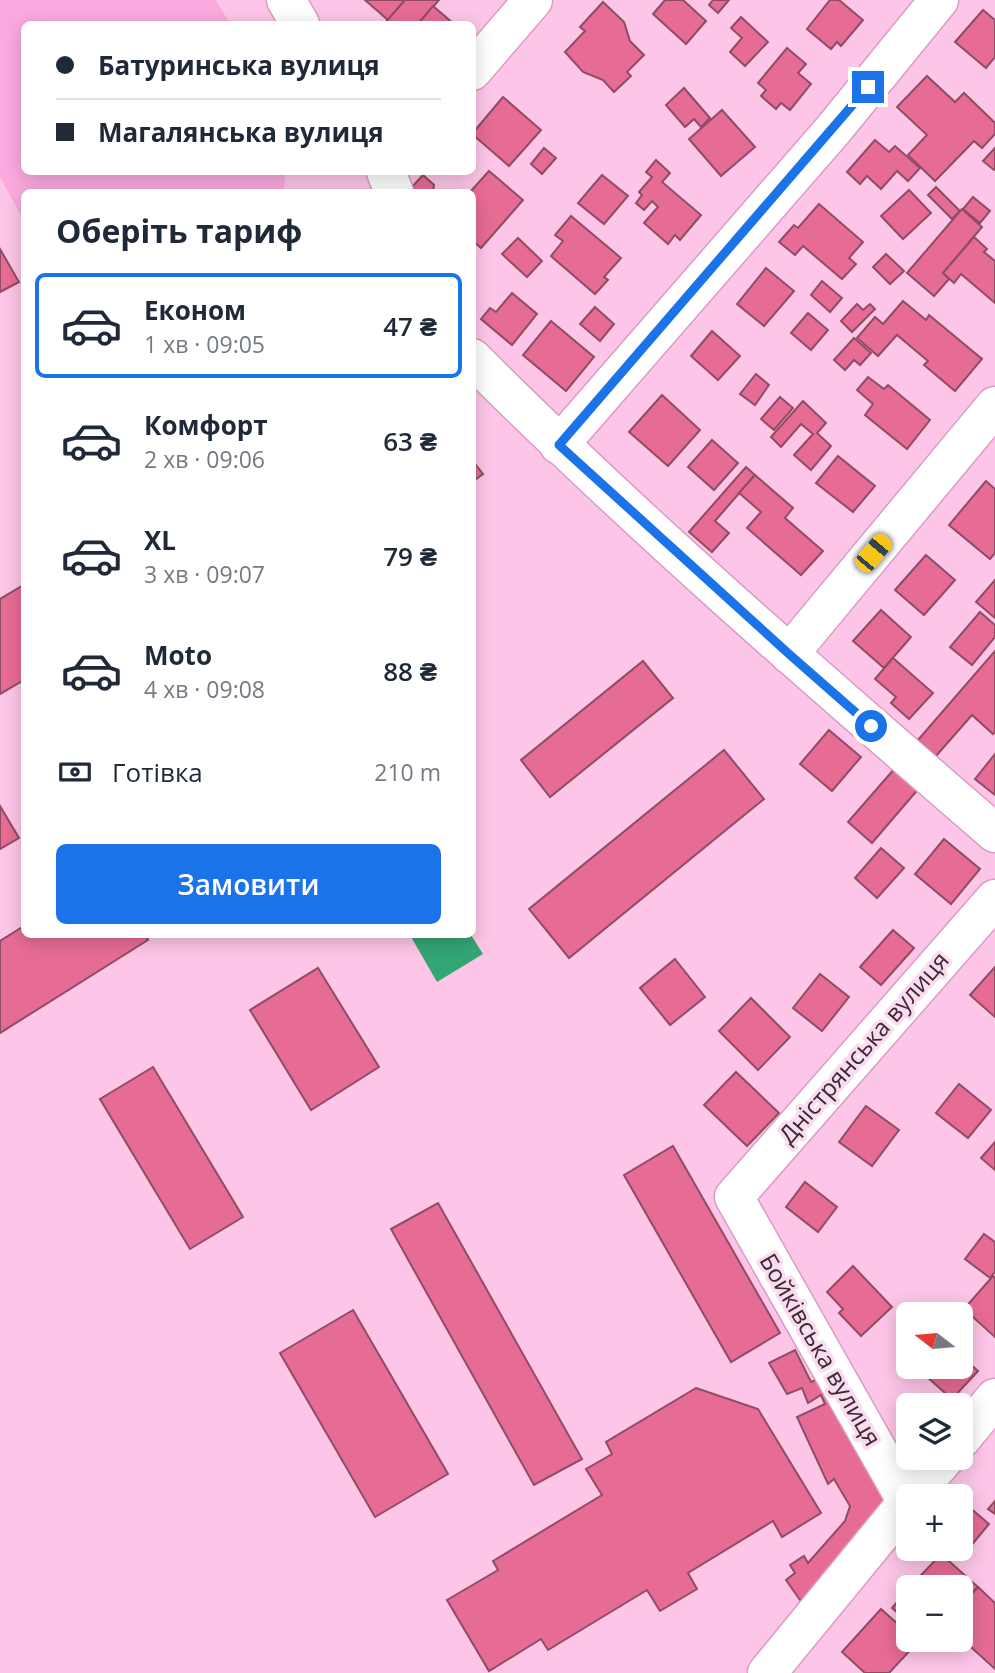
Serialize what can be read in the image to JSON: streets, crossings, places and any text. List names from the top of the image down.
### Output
{
  "streets": {
    "street": ["Дністрянська вулиця", "Бойківська вулиця"]
  },
  "crossings": [
    ["Дністрянська вулиця", "Бойківська вулиця"]
  ],
  "north": "left",
  "page": {
    "banner": ["Батуринська вулиця", "Магалянська вулиця"],
    "heading": "Оберіть тариф",
    "list": [
      {
        "name": "Економ",
        "note": "1 хв · 09:05",
        "value": "47 ₴"
      },
      {
        "name": "Комфорт",
        "note": "2 хв · 09:06",
        "value": "63 ₴"
      },
      {
        "name": "XL",
        "note": "3 хв · 09:07",
        "value": "79 ₴"
      },
      {
        "name": "Moto",
        "note": "4 хв · 09:08",
        "value": "88 ₴"
      }
    ],
    "pay": ["Готівка", "210 m"],
    "buttons": "Замовити",
    "map_buttons": ["+", "−"]
  }
}
